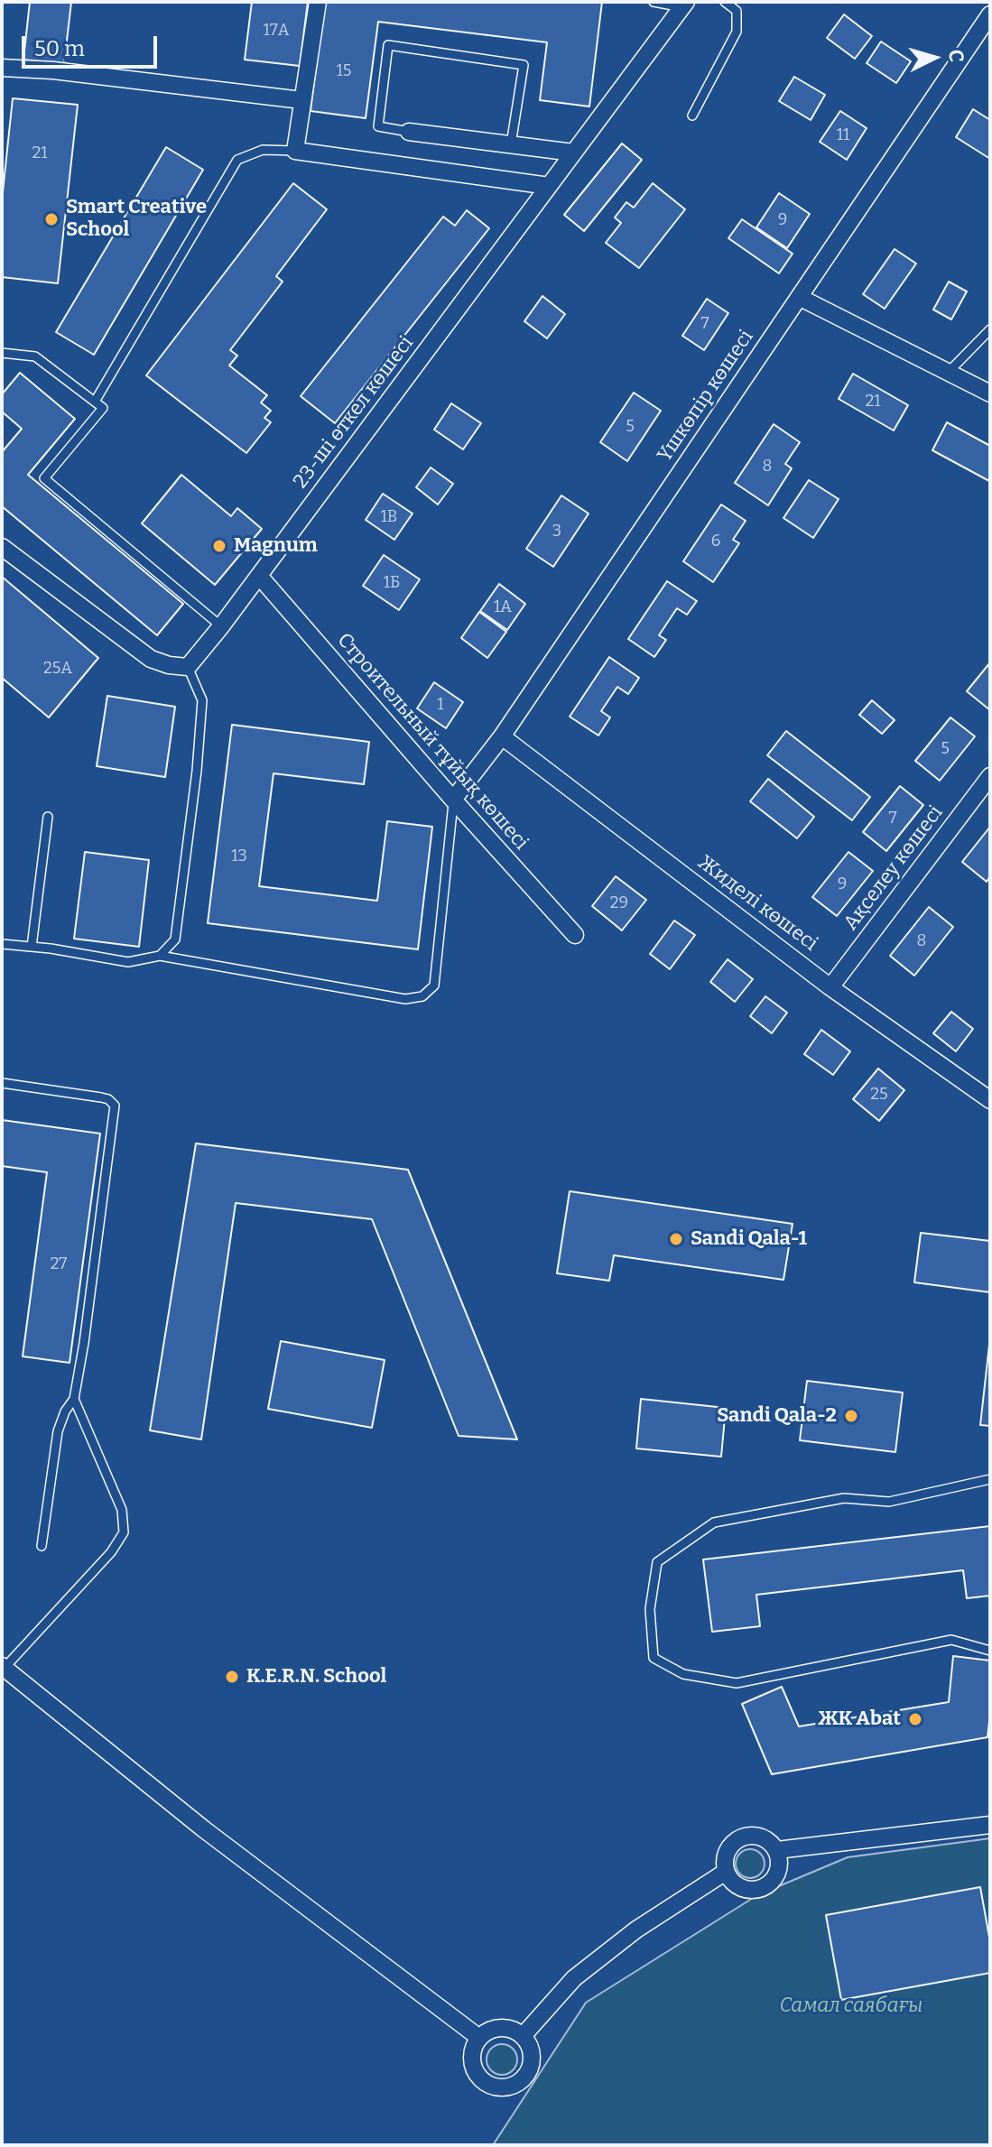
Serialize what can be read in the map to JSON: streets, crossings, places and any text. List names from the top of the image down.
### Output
{
  "streets": {
    "street": [
      "Үшкөпір көшесі",
      "23-ші өткел көшесі",
      "Строительный тұйық көшесі",
      "Ақселеу көшесі",
      "Жиделі көшесі"
    ]
  },
  "crossings": [
    ["Үшкөпір көшесі", "Строительный тұйық көшесі"],
    ["Үшкөпір көшесі", "Жиделі көшесі"],
    ["23-ші өткел көшесі", "Строительный тұйық көшесі"],
    ["Ақселеу көшесі", "Жиделі көшесі"]
  ],
  "parks": ["Самал саябағы"],
  "places": [
    "Smart Creative School",
    "Magnum",
    "Sandi Qala-1",
    "Sandi Qala-2",
    "K.E.R.N. School",
    "ЖК Abat"
  ],
  "house_numbers": [
    "17А",
    "15",
    "11",
    "21",
    "9",
    "7",
    "21",
    "5",
    "8",
    "1В",
    "3",
    "6",
    "1Б",
    "1А",
    "25А",
    "1",
    "5",
    "7",
    "13",
    "9",
    "29",
    "8",
    "25",
    "27"
  ],
  "scale_bar": "50 m",
  "north": "right"
}
